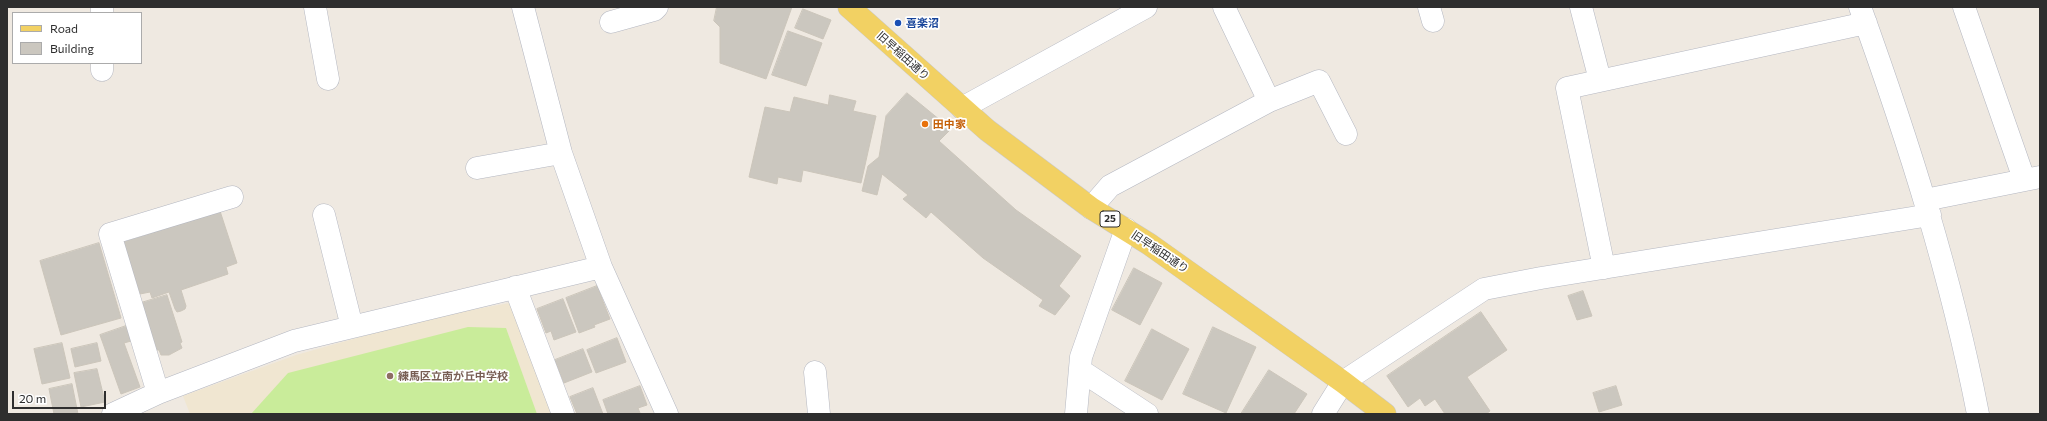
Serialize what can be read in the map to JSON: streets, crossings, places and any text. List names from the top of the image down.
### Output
{
  "streets": {
    "main road": ["旧早稲田通り", "25"]
  },
  "places": ["喜楽沼", "田中家", "練馬区立南が丘中学校"],
  "legend": ["Road", "Building"],
  "scale_bar": "20 m"
}
